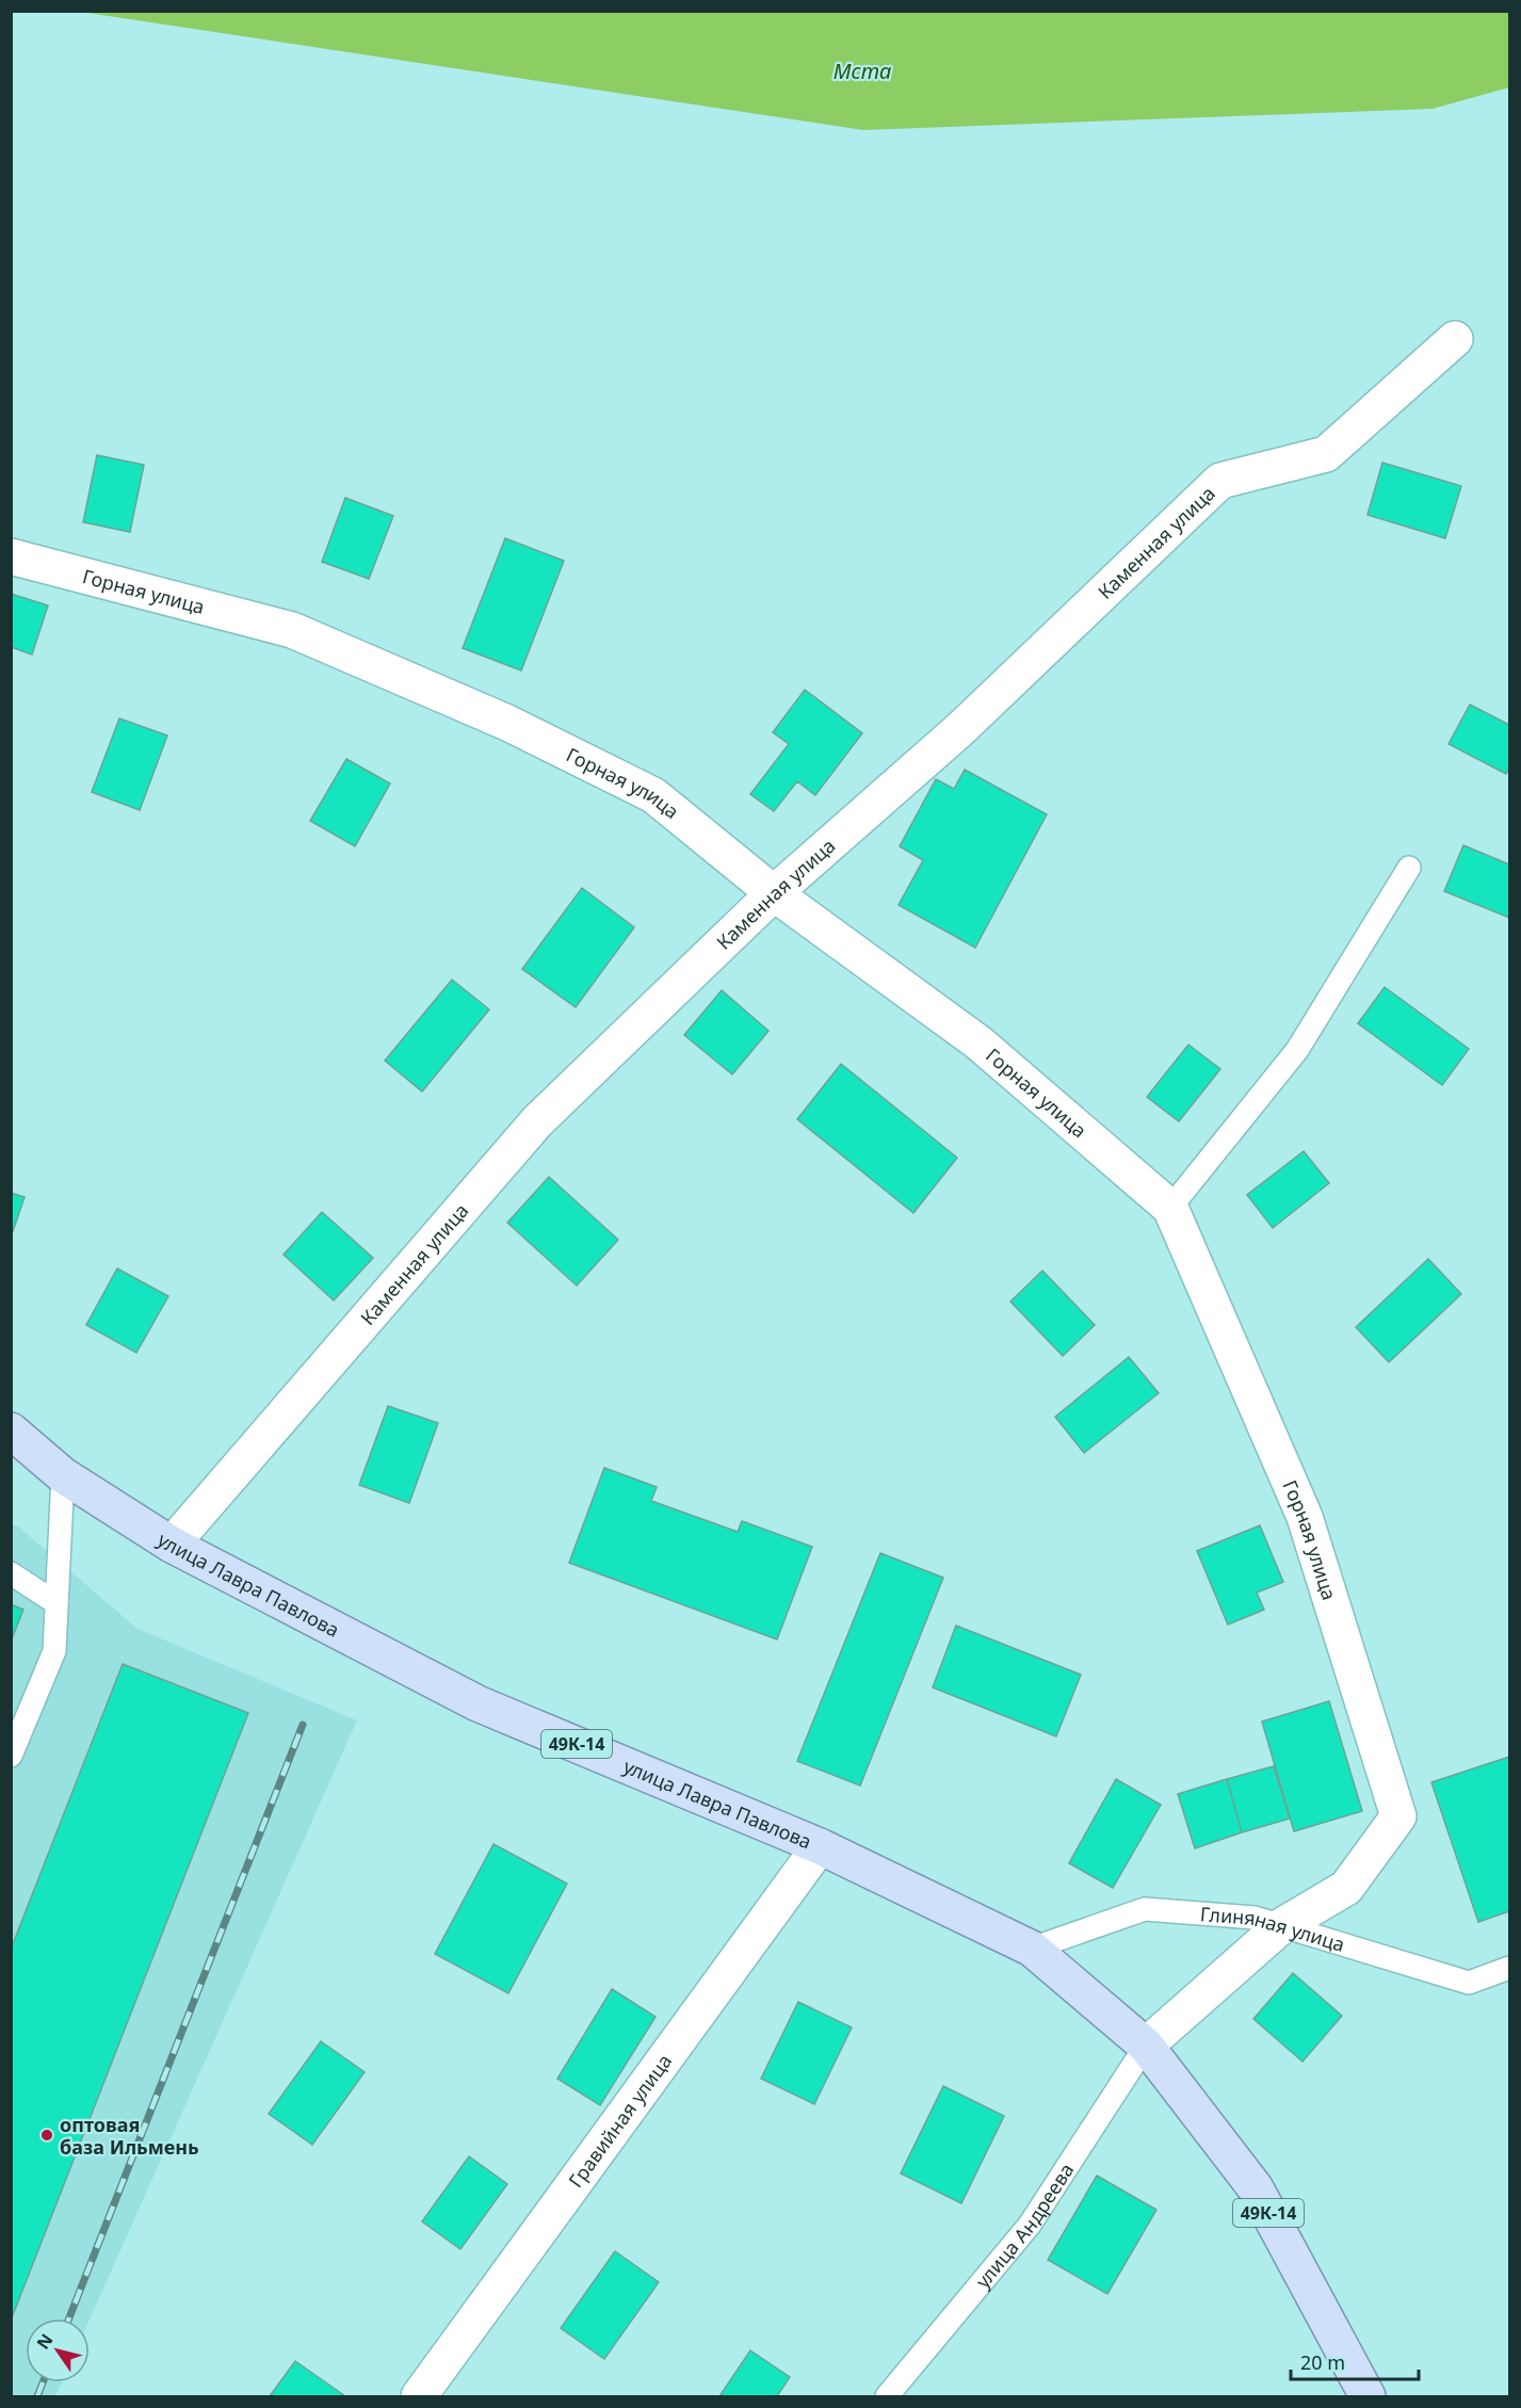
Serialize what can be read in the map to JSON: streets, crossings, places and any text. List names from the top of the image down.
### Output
{
  "streets": {
    "main road": ["улица Лавра Павлова", "49К-14"],
    "street": ["Каменная улица", "Горная улица", "Гравийная улица"],
    "lane": ["Глиняная улица", "улица Андреева"]
  },
  "crossings": [
    ["Каменная улица", "Горная улица"],
    ["Каменная улица", "улица Лавра Павлова"],
    ["Горная улица", "улица Лавра Павлова"],
    ["Горная улица", "49К-14"],
    ["Горная улица", "Глиняная улица"],
    ["Горная улица", "улица Андреева"],
    ["улица Лавра Павлова", "49К-14"],
    ["улица Лавра Павлова", "Глиняная улица"],
    ["улица Лавра Павлова", "Гравийная улица"],
    ["улица Лавра Павлова", "улица Андреева"],
    ["49К-14", "улица Андреева"]
  ],
  "water": ["Мста"],
  "places": ["оптовая база Ильмень"],
  "scale_bar": "20 m",
  "north": "top left"
}
